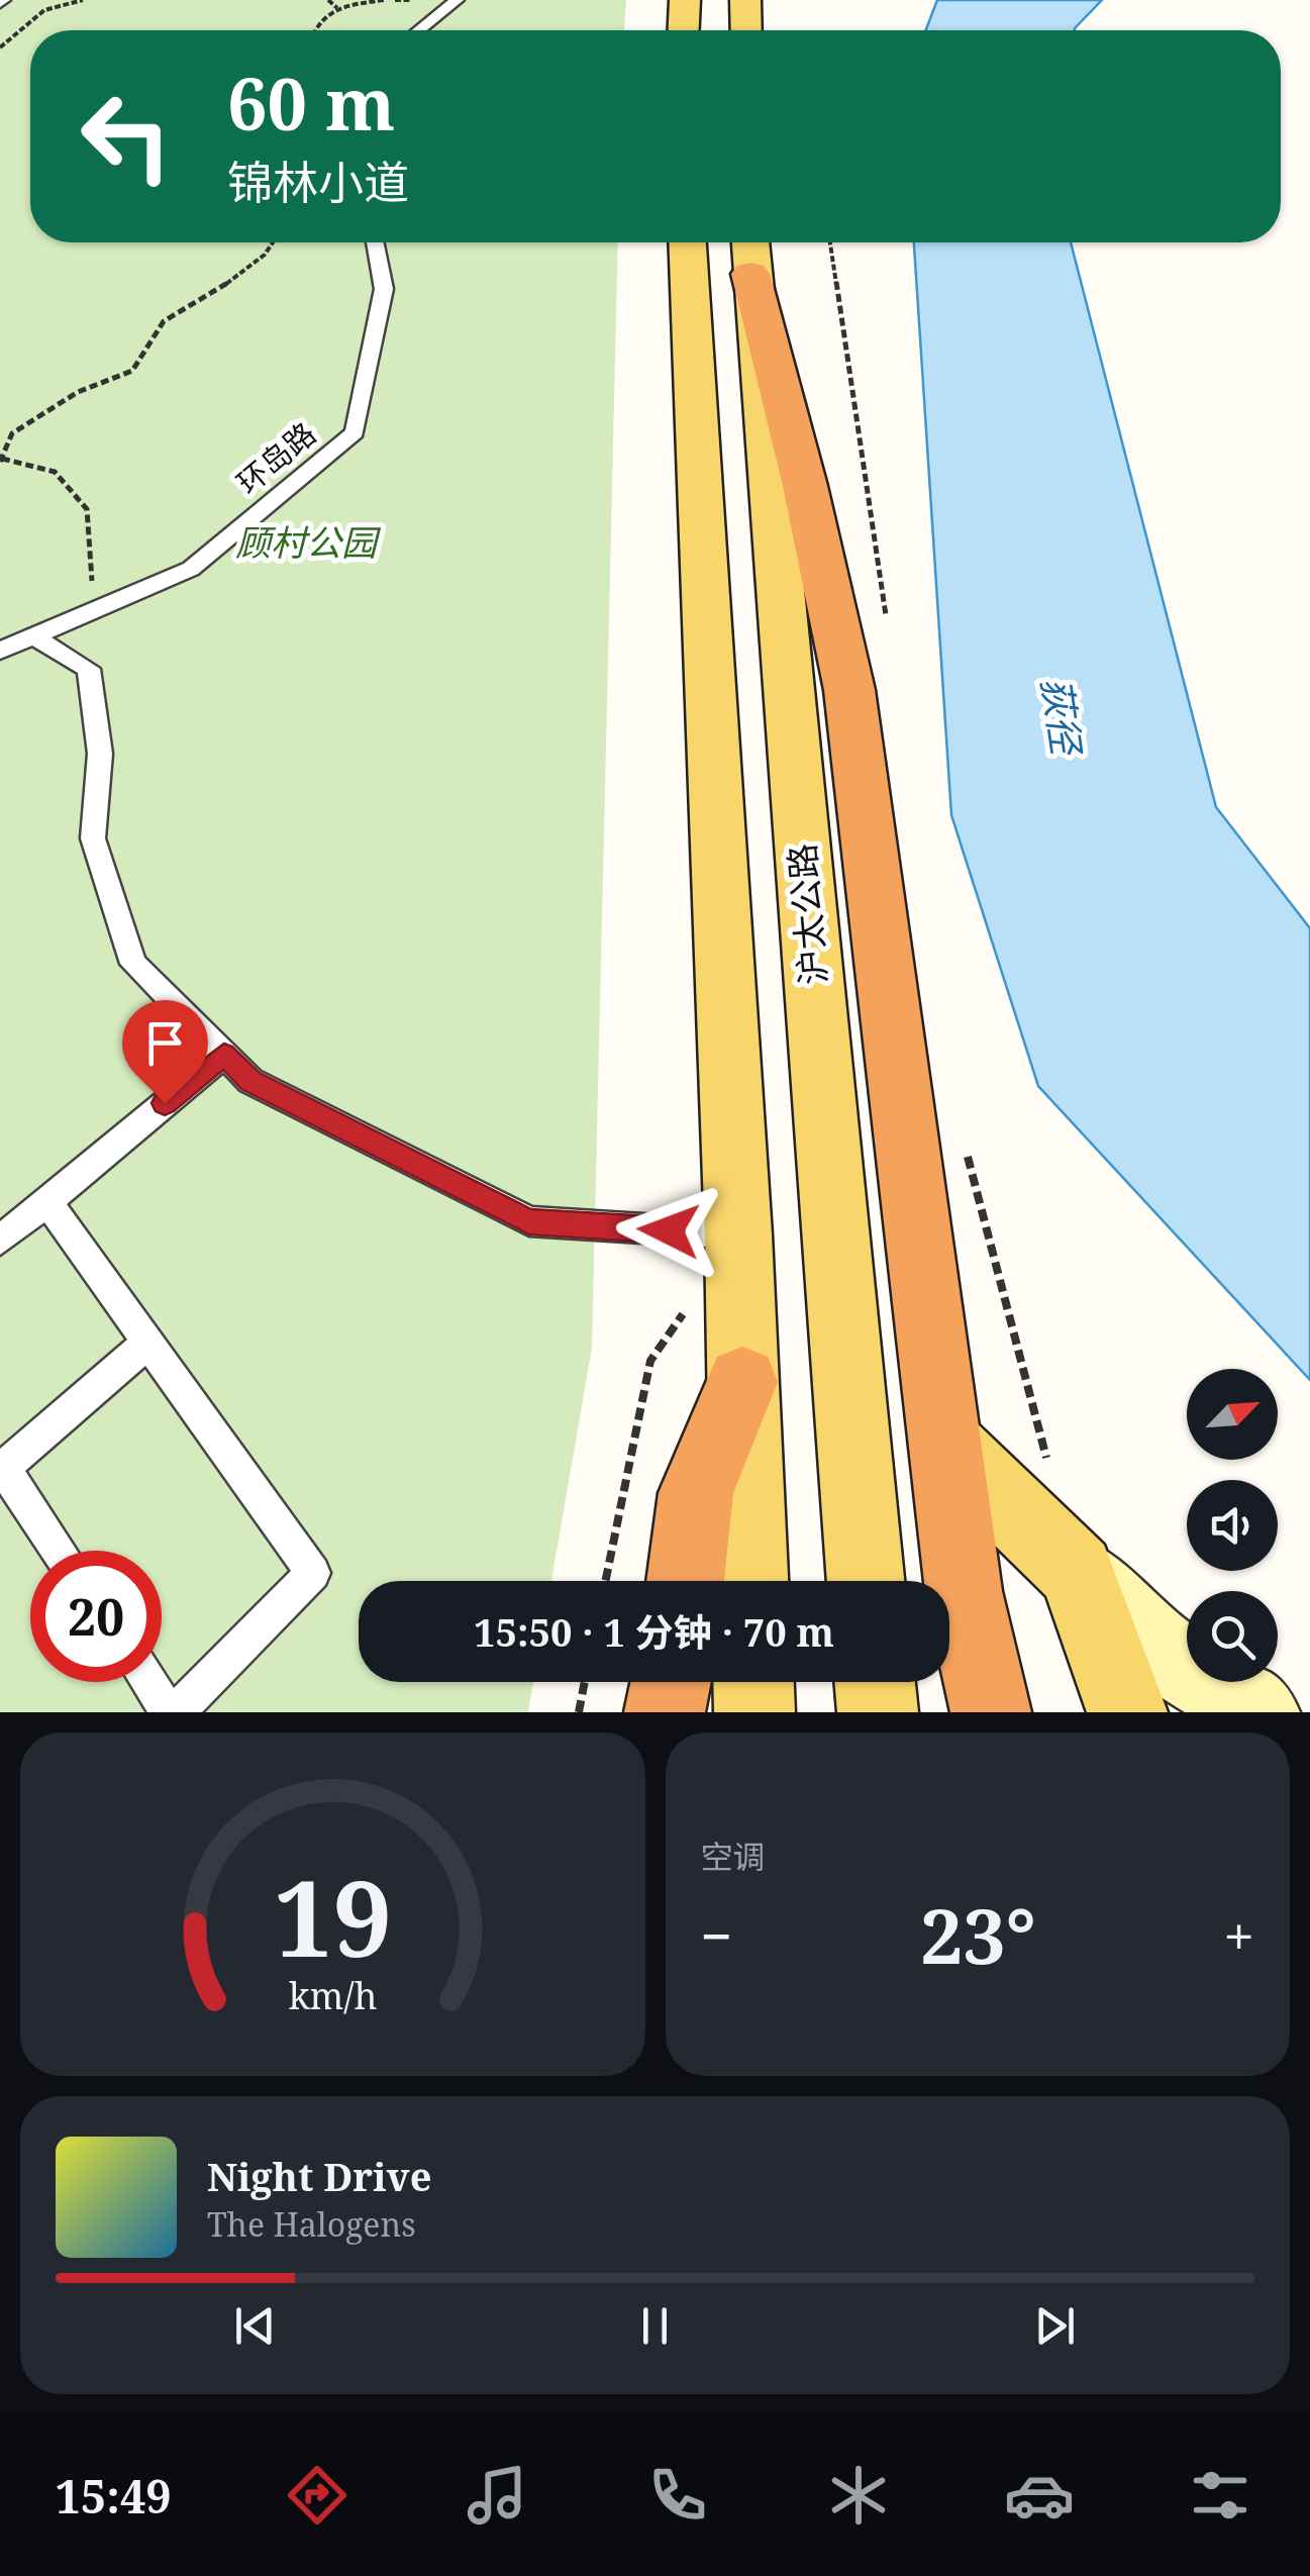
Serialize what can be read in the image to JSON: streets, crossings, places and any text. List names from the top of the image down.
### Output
{
  "streets": {
    "main road": ["沪太公路"],
    "lane": ["环岛路"]
  },
  "water": ["荻径"],
  "parks": ["顾村公园"],
  "north": "top right",
  "page": {
    "turn": ["60 m", "锦林小道"],
    "limit": "20",
    "trip": "15:50 · 1 分钟 · 70 m",
    "tile": "空调",
    "heat": ["−", "23°", "+"],
    "song": ["Night Drive", "The Halogens"],
    "tabs": "15:49",
    "gauge": ["19", "km/h"]
  }
}
